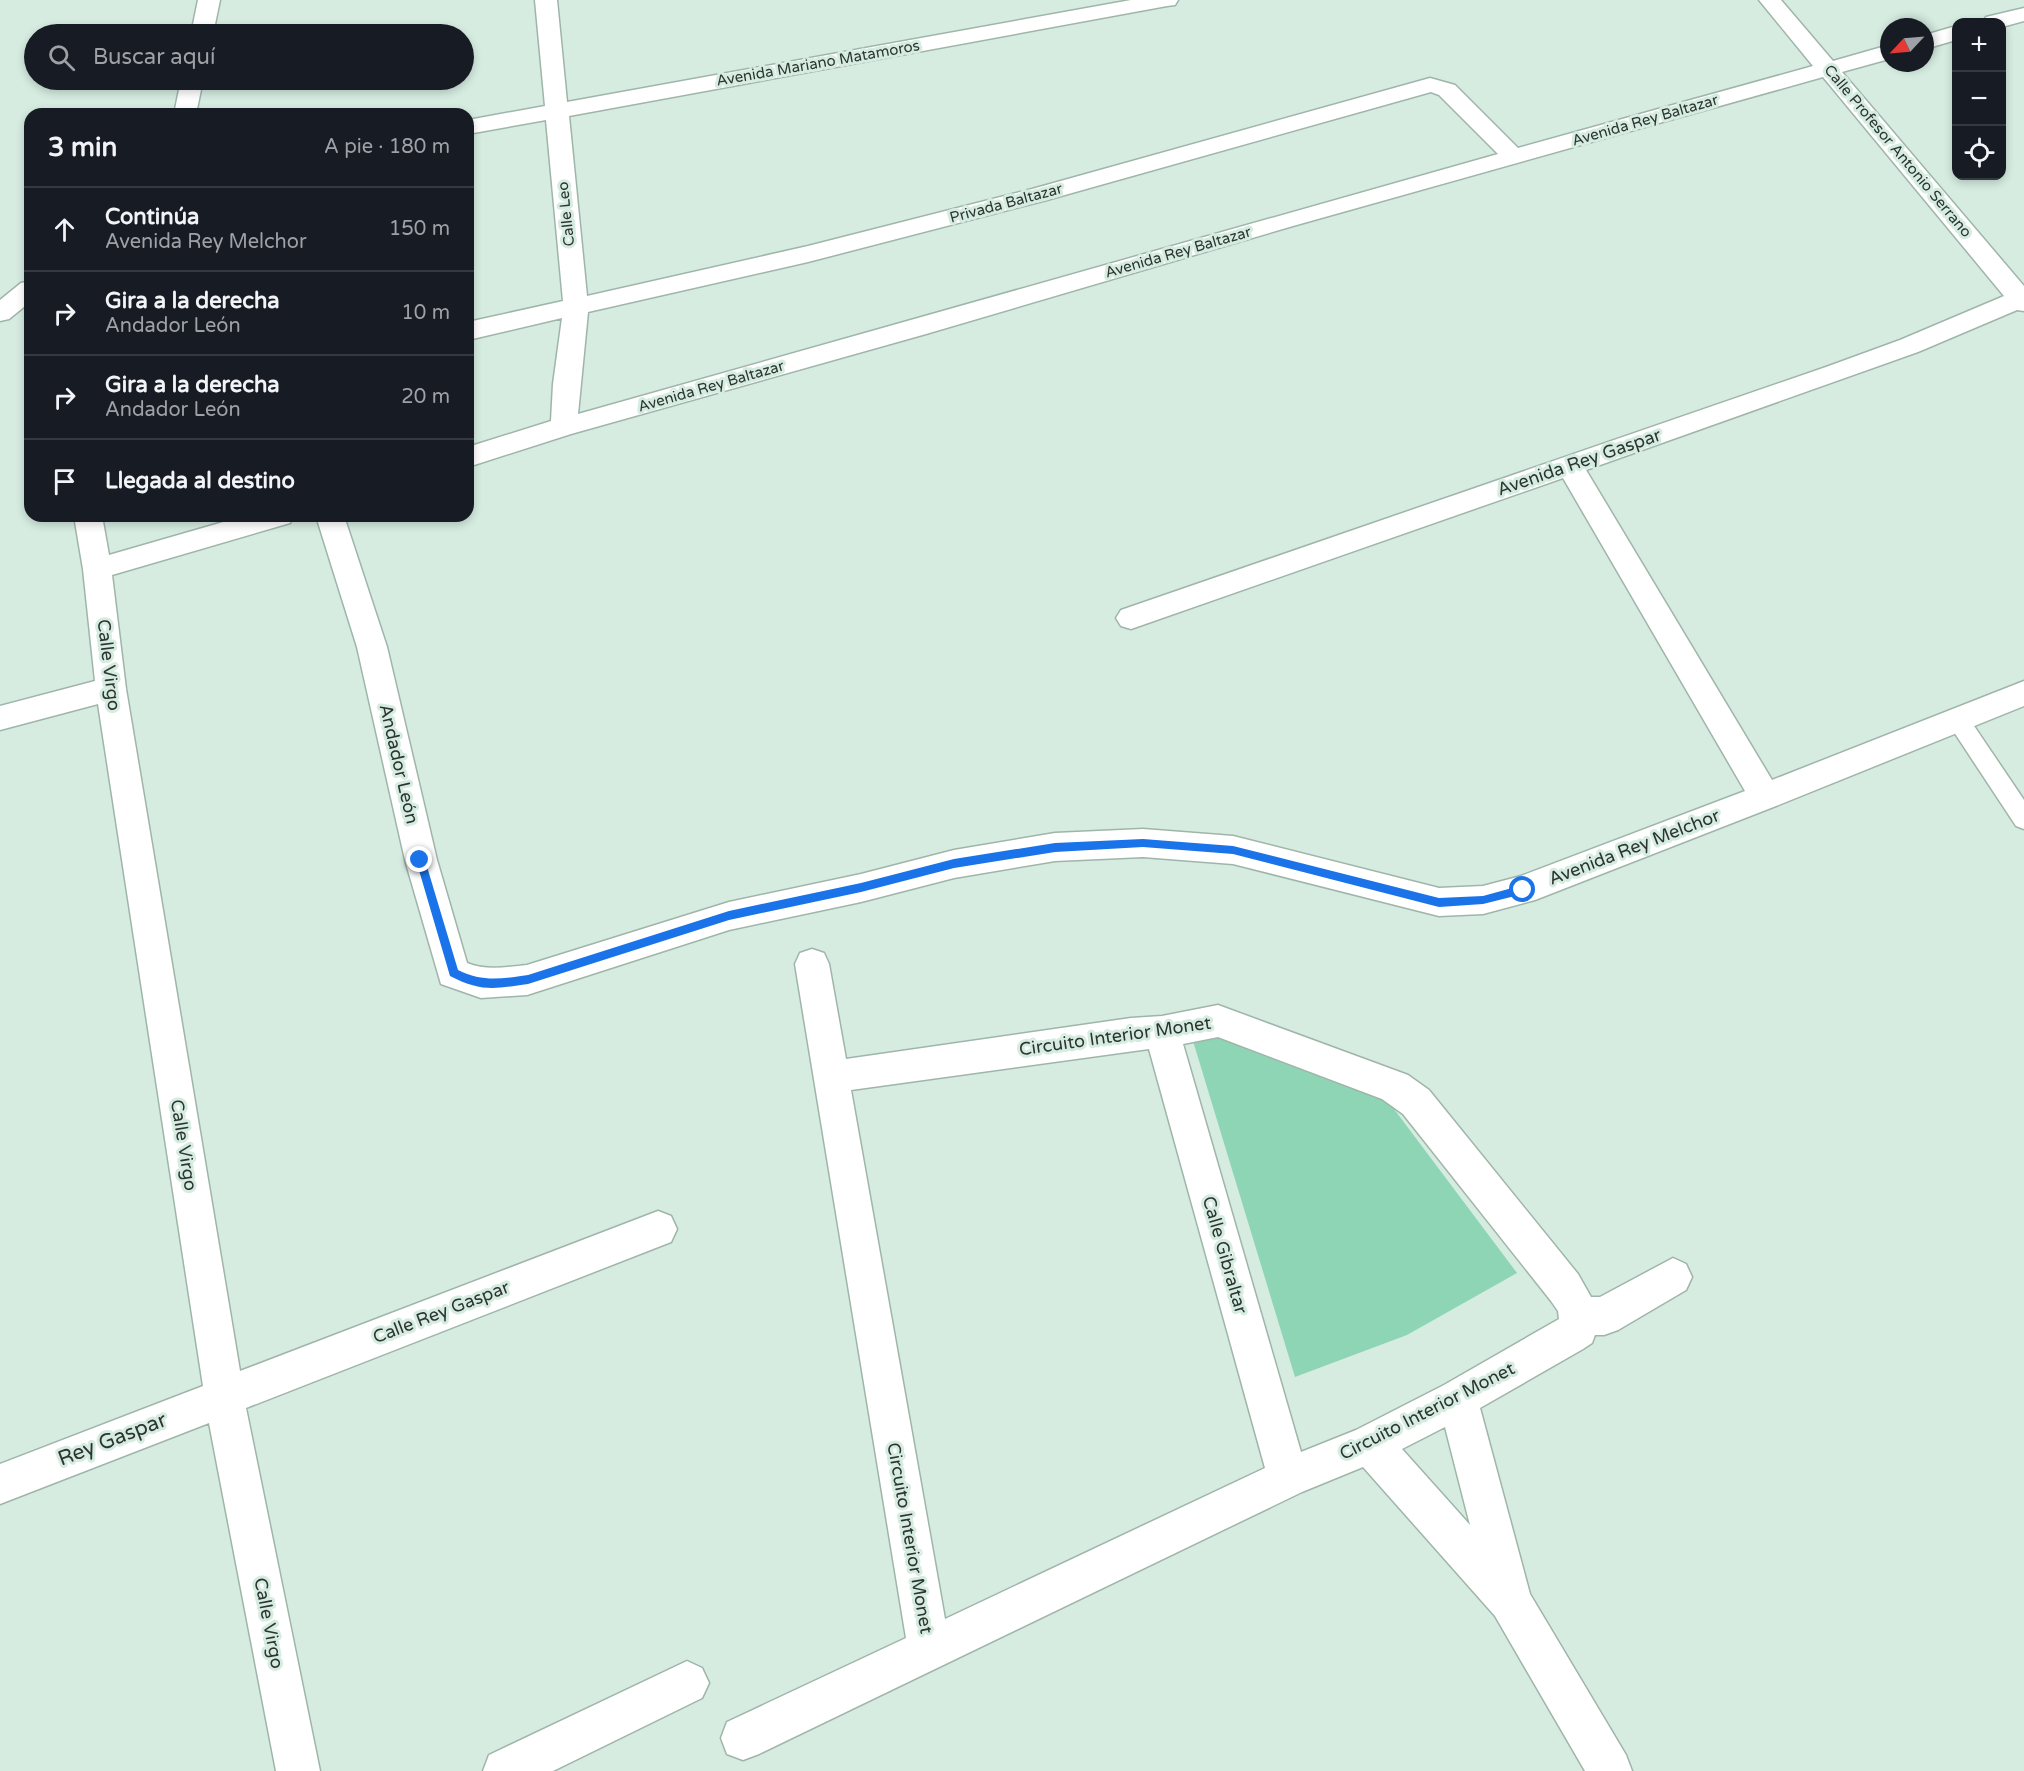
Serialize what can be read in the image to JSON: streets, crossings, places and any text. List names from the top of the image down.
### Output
{
  "streets": {
    "street": [
      "Avenida Mariano Matamoros",
      "Avenida Rey Baltazar",
      "Calle Profesor Antonio Serrano",
      "Privada Baltazar",
      "Calle Leo",
      "Avenida Rey Gaspar",
      "Calle Virgo",
      "Andador León",
      "Avenida Rey Melchor",
      "Circuito Interior Monet",
      "Calle Gibraltar",
      "Calle Rey Gaspar",
      "Rey Gaspar"
    ]
  },
  "crossings": [
    ["Avenida Mariano Matamoros", "Calle Leo"],
    ["Avenida Rey Baltazar", "Calle Profesor Antonio Serrano"],
    ["Avenida Rey Baltazar", "Privada Baltazar"],
    ["Avenida Rey Baltazar", "Calle Leo"],
    ["Calle Profesor Antonio Serrano", "Avenida Rey Gaspar"],
    ["Privada Baltazar", "Calle Leo"],
    ["Calle Virgo", "Calle Rey Gaspar"],
    ["Calle Virgo", "Rey Gaspar"],
    ["Andador León", "Avenida Rey Melchor"],
    ["Circuito Interior Monet", "Calle Gibraltar"],
    ["Calle Rey Gaspar", "Rey Gaspar"]
  ],
  "north": "bottom left",
  "page": {
    "map_buttons": ["+", "−"],
    "search": "Buscar aquí",
    "heading": ["3 min", "A pie · 180 m"],
    "list": [
      ["Continúa", "Avenida Rey Melchor", "150 m"],
      ["Gira a la derecha", "Andador León", "10 m"],
      ["Gira a la derecha", "Andador León", "20 m"],
      "Llegada al destino"
    ]
  }
}
